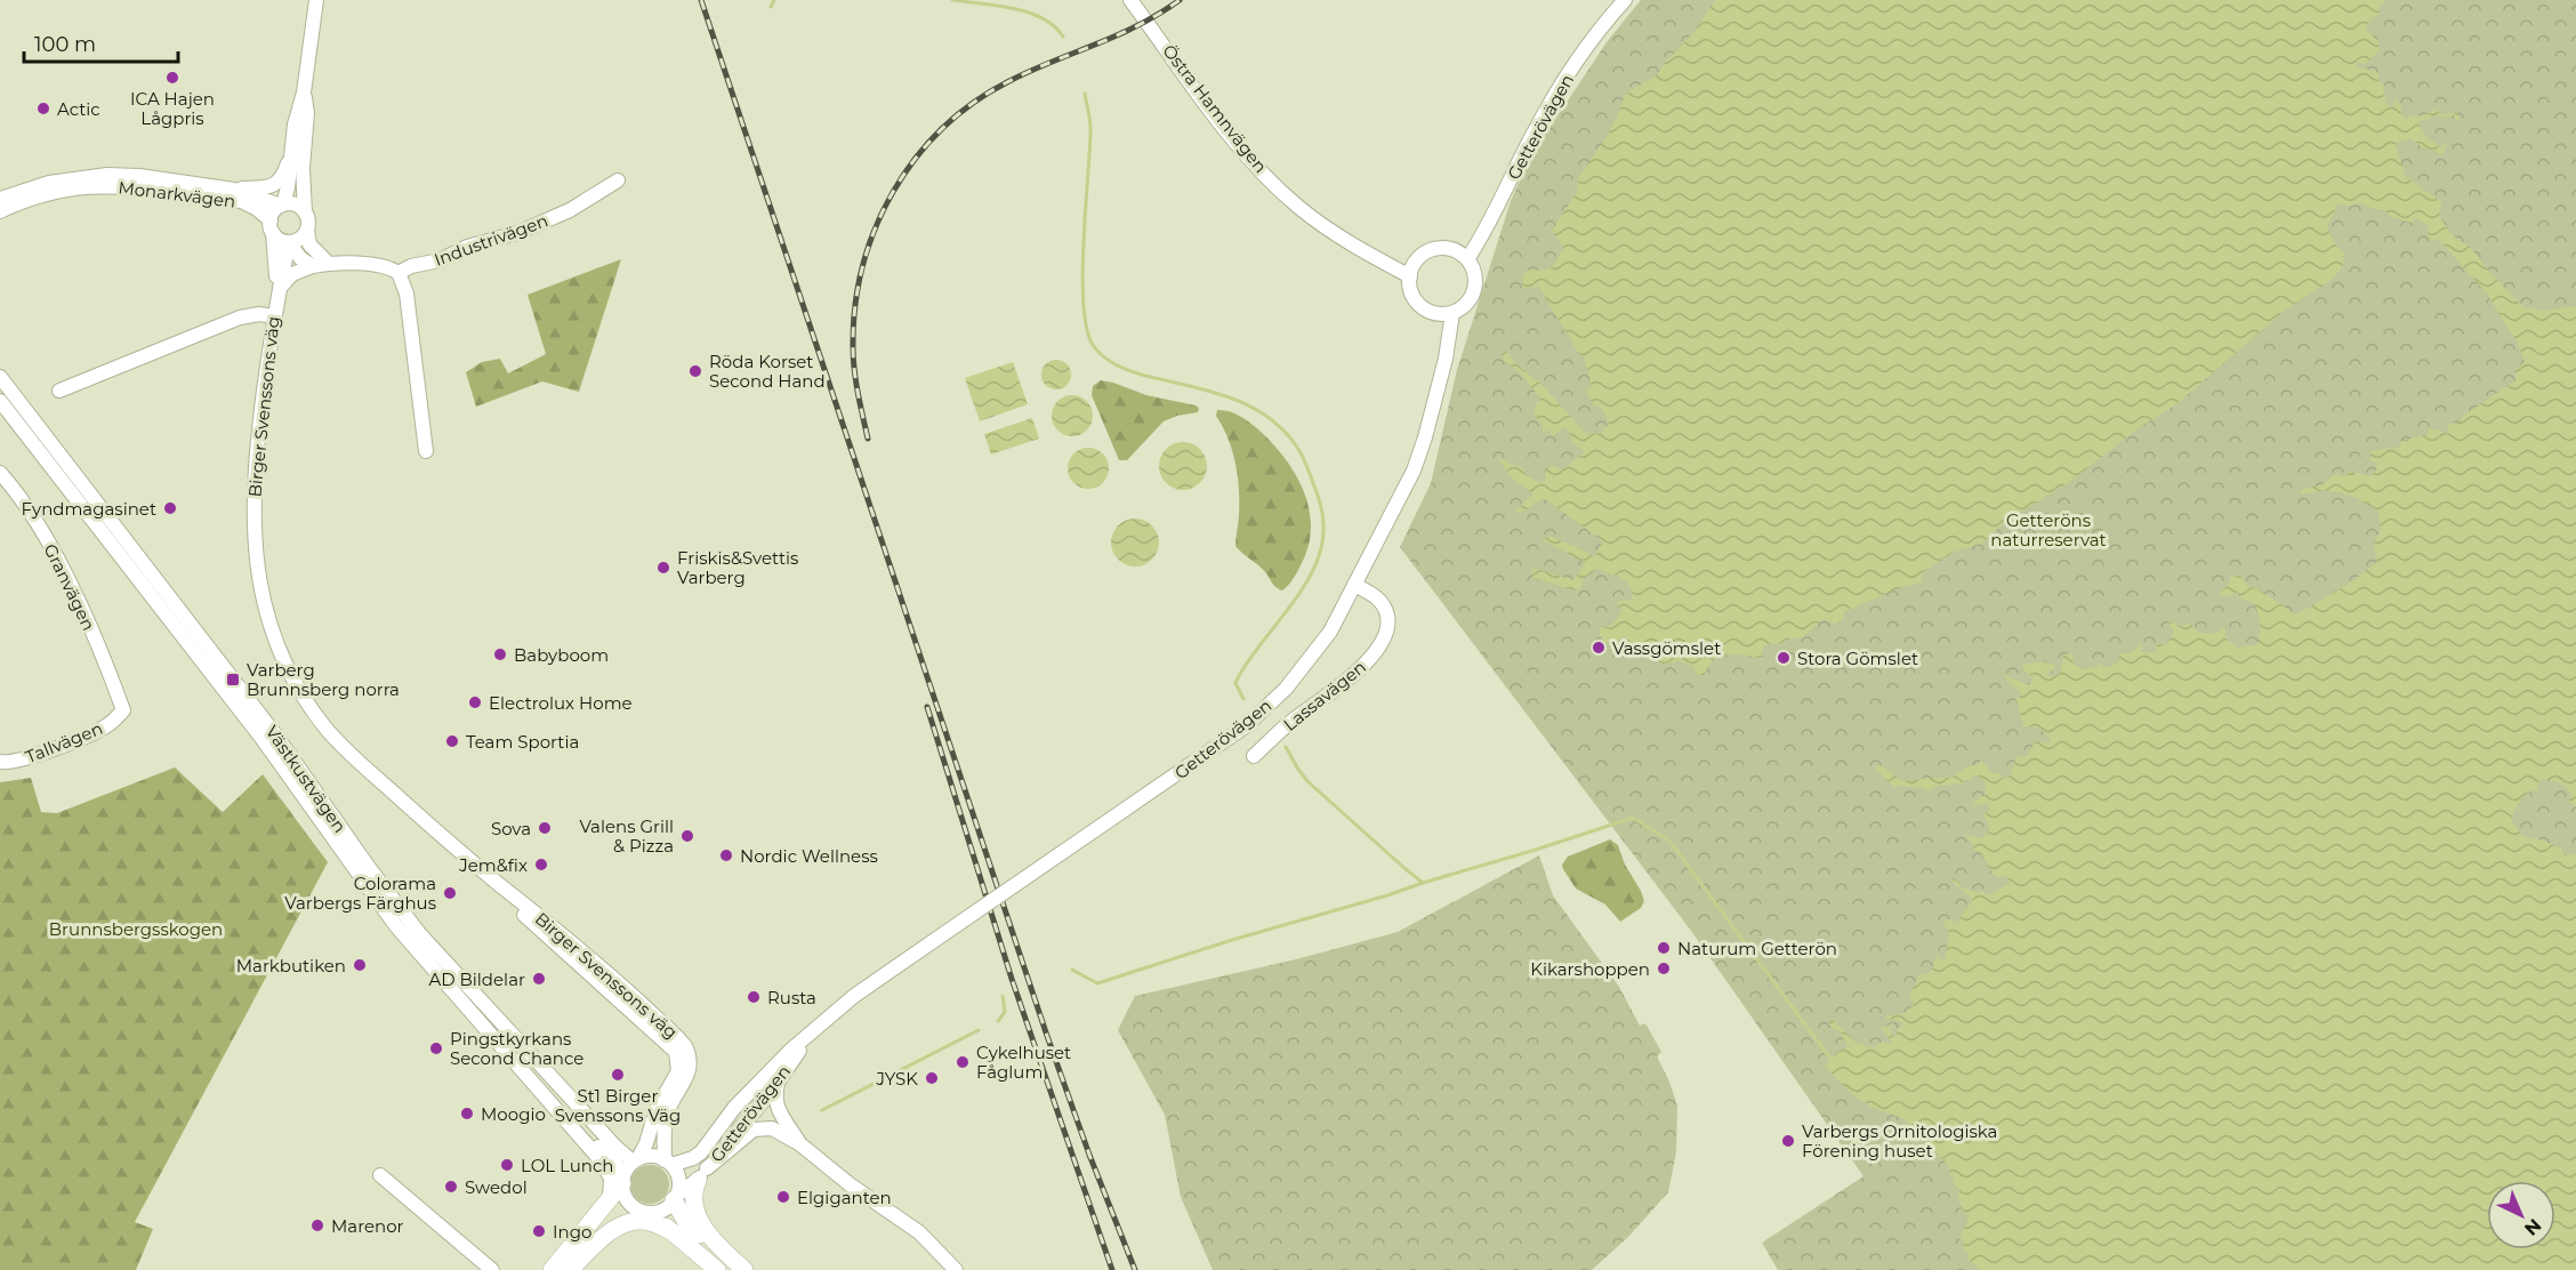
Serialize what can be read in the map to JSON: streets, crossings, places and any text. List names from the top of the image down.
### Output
{
  "streets": {
    "street": [
      "Östra Hamnvägen",
      "Getterövägen",
      "Monarkvägen",
      "Industrivägen",
      "Birger Svenssons väg",
      "Granvägen",
      "Lassavägen",
      "Tallvägen",
      "Västkustvägen"
    ]
  },
  "crossings": [
    ["Östra Hamnvägen", "Getterövägen"],
    ["Getterövägen", "Birger Svenssons väg"],
    ["Getterövägen", "Lassavägen"],
    ["Getterövägen", "Västkustvägen"],
    ["Monarkvägen", "Birger Svenssons väg"],
    ["Birger Svenssons väg", "Västkustvägen"],
    ["Granvägen", "Tallvägen"]
  ],
  "parks": ["Getteröns naturreservat", "Brunnsbergsskogen"],
  "places": {
    "other": [
      "ICA Hajen Lågpris",
      "Actic",
      "Röda Korset Second Hand",
      "Fyndmagasinet",
      "Friskis&Svettis Varberg",
      "Vassgömslet",
      "Babyboom",
      "Stora Gömslet",
      "Electrolux Home",
      "Team Sportia",
      "Sova",
      "Valens Grill & Pizza",
      "Nordic Wellness",
      "Jem&fix",
      "Colorama Varbergs Färghus",
      "Naturum Getterön",
      "Markbutiken",
      "Kikarshoppen",
      "AD Bildelar",
      "Rusta",
      "Pingstkyrkans Second Chance",
      "Cykelhuset Fåglum",
      "St1 Birger Svenssons Väg",
      "JYSK",
      "Moogio",
      "Varbergs Ornitologiska Förening huset",
      "LOL Lunch",
      "Swedol",
      "Elgiganten",
      "Marenor",
      "Ingo"
    ],
    "transit": ["Varberg Brunnsberg norra"]
  },
  "scale_bar": "100 m",
  "north": "bottom right"
}
